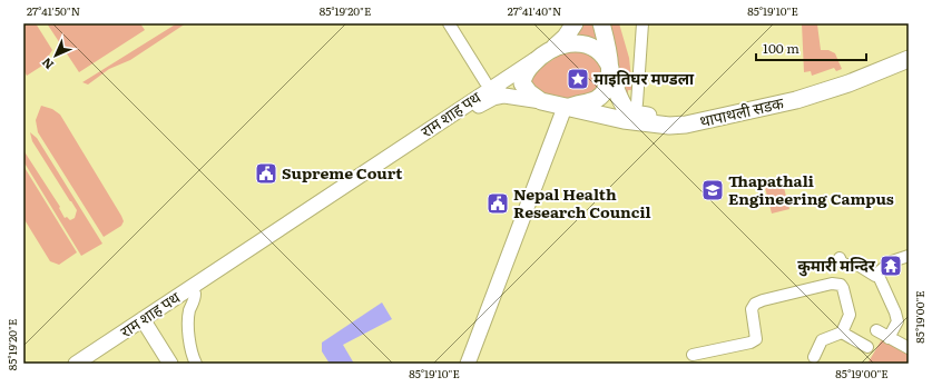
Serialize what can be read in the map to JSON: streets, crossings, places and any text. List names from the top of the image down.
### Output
{
  "streets": {
    "highway": ["थापाथली सडक"],
    "main road": ["राम शाह पथ"]
  },
  "places": {
    "place": ["माइतिघर मण्डला"],
    "public building": ["Supreme Court", "Nepal Health Research Council"],
    "school or university": ["Thapathali Engineering Campus"],
    "temple": ["कुमारी मन्दिर"]
  },
  "scale_bar": "100 m",
  "north": "bottom left",
  "coordinates": [
    "27°41'50\"N",
    "85°19'20\"E",
    "27°41'40\"N",
    "85°19'10\"E",
    "85°19'00\"E"
  ]
}
